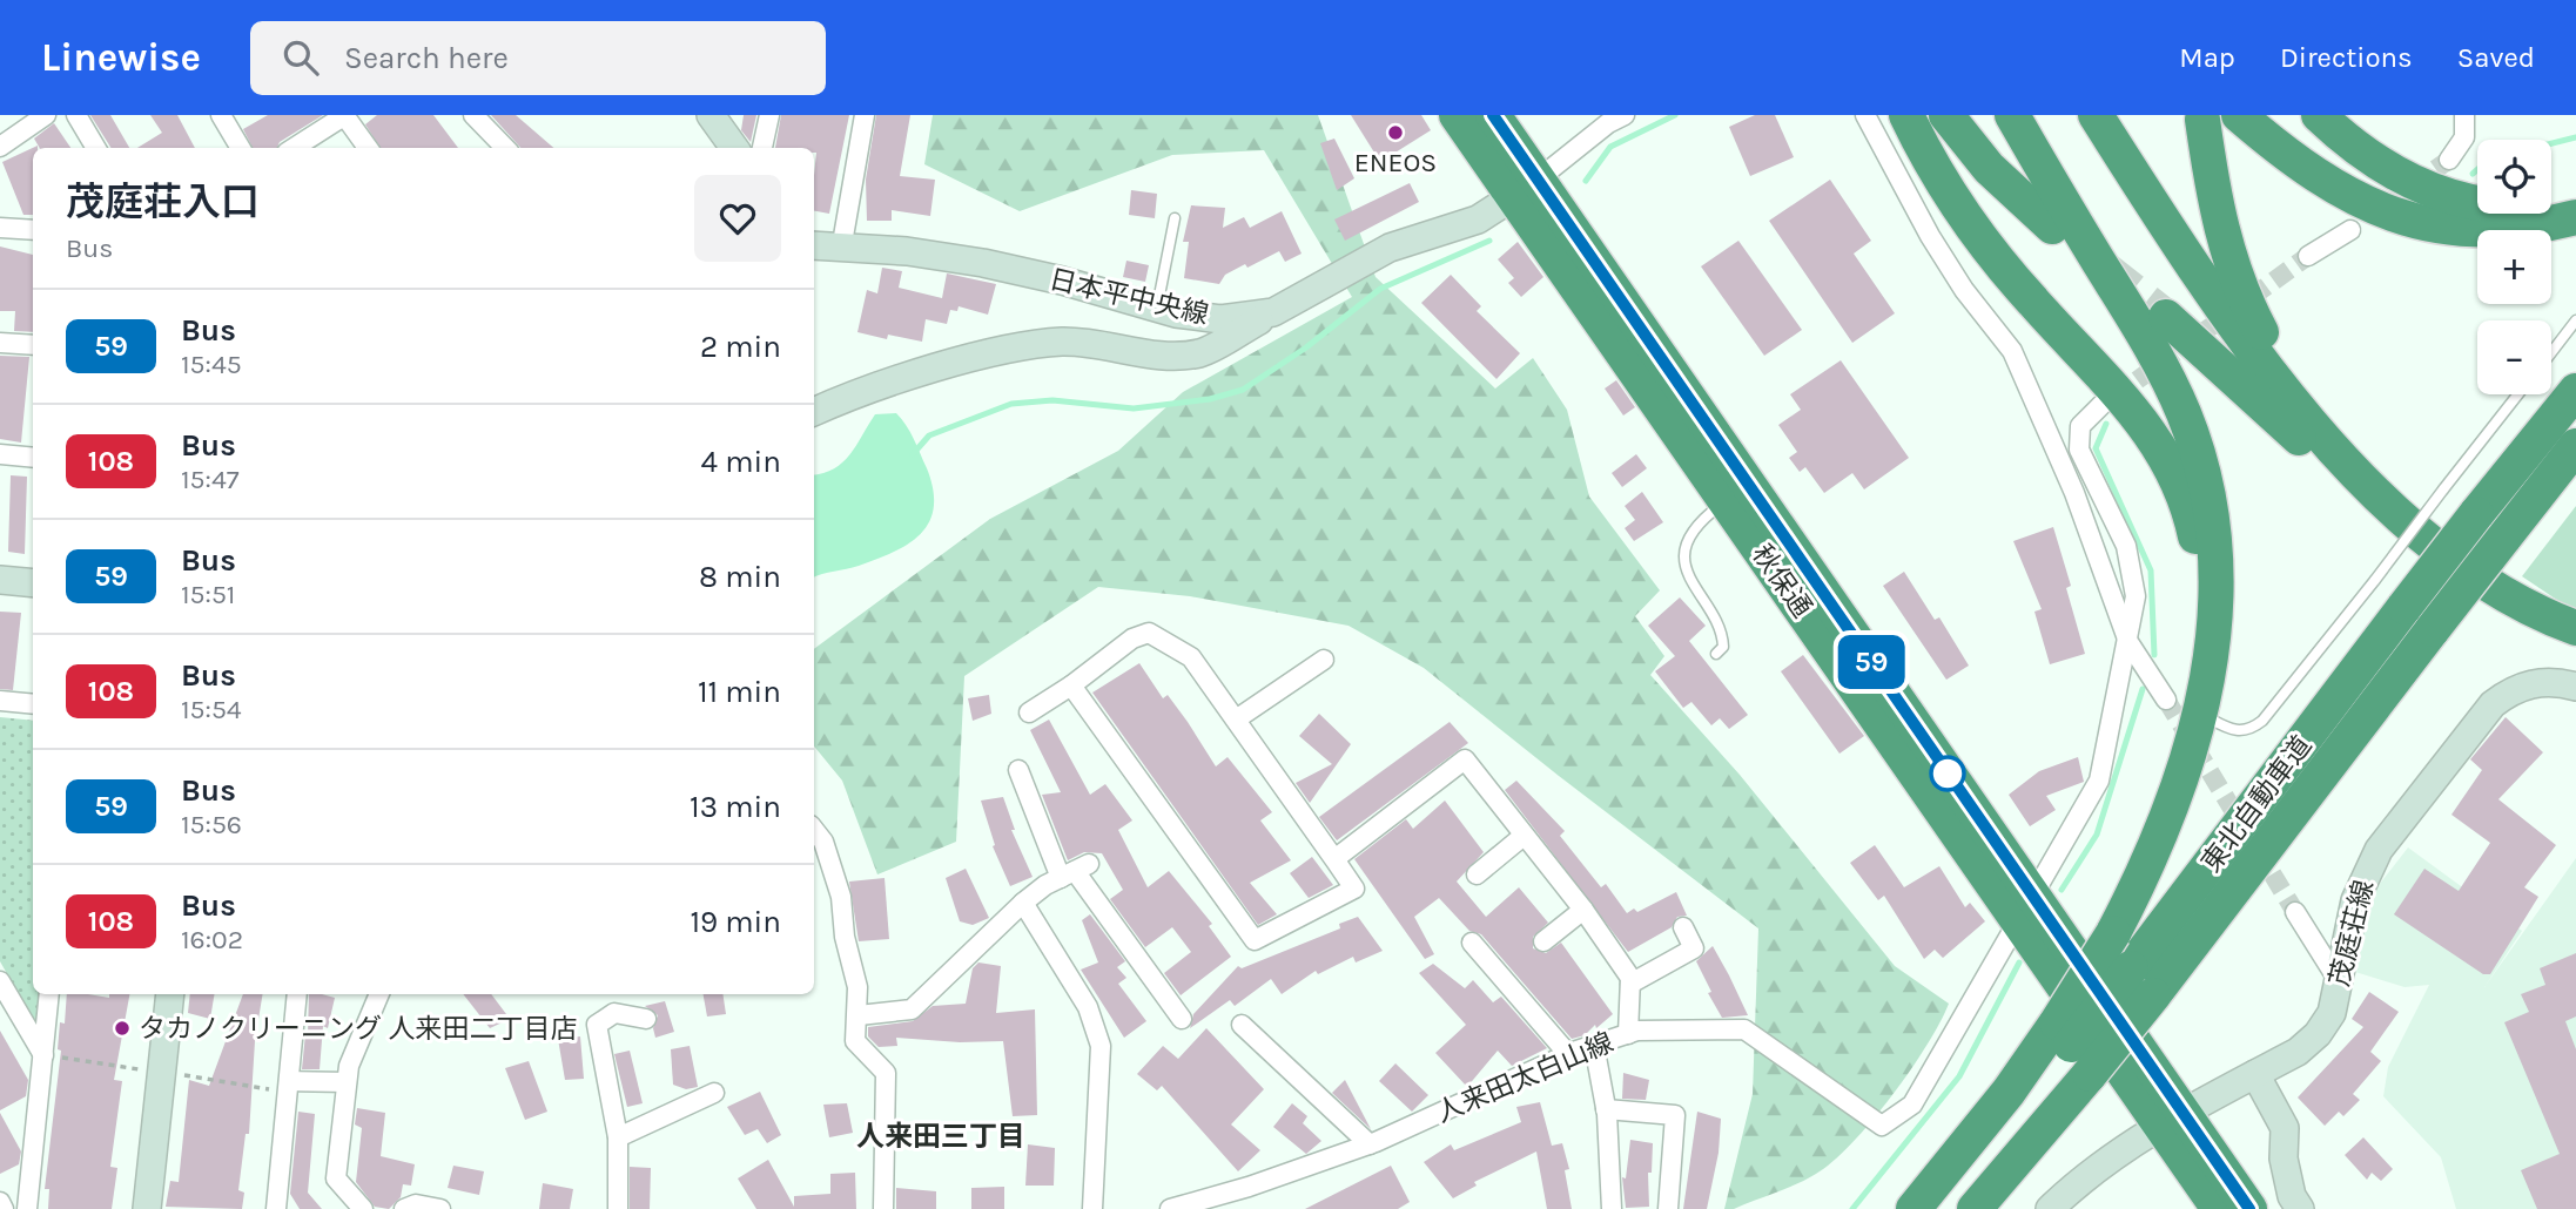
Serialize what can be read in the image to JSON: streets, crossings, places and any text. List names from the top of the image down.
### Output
{
  "streets": {
    "highway": ["秋保通", "東北自動車道"],
    "street": ["日本平中央線", "茂庭荘線", "人来田太白山線"]
  },
  "crossings": [
    ["日本平中央線", "秋保通"],
    ["秋保通", "茂庭荘線"],
    ["秋保通", "人来田太白山線"]
  ],
  "districts": ["人来田三丁目"],
  "places": ["ENEOS", "タカノクリーニング 人来田二丁目店"],
  "lines": ["bus line 59"],
  "page": {
    "header": "Linewise",
    "search": "Search here",
    "nav": ["Map", "Directions", "Saved"],
    "on_map": "59",
    "map_buttons": ["+", "−"],
    "heading": ["茂庭荘入口", "Bus"],
    "list": [
      {
        "mark": "59",
        "name": "Bus",
        "note": "15:45",
        "value": "2 min"
      },
      {
        "mark": "108",
        "name": "Bus",
        "note": "15:47",
        "value": "4 min"
      },
      {
        "mark": "59",
        "name": "Bus",
        "note": "15:51",
        "value": "8 min"
      },
      {
        "mark": "108",
        "name": "Bus",
        "note": "15:54",
        "value": "11 min"
      },
      {
        "mark": "59",
        "name": "Bus",
        "note": "15:56",
        "value": "13 min"
      },
      {
        "mark": "108",
        "name": "Bus",
        "note": "16:02",
        "value": "19 min"
      }
    ]
  }
}
